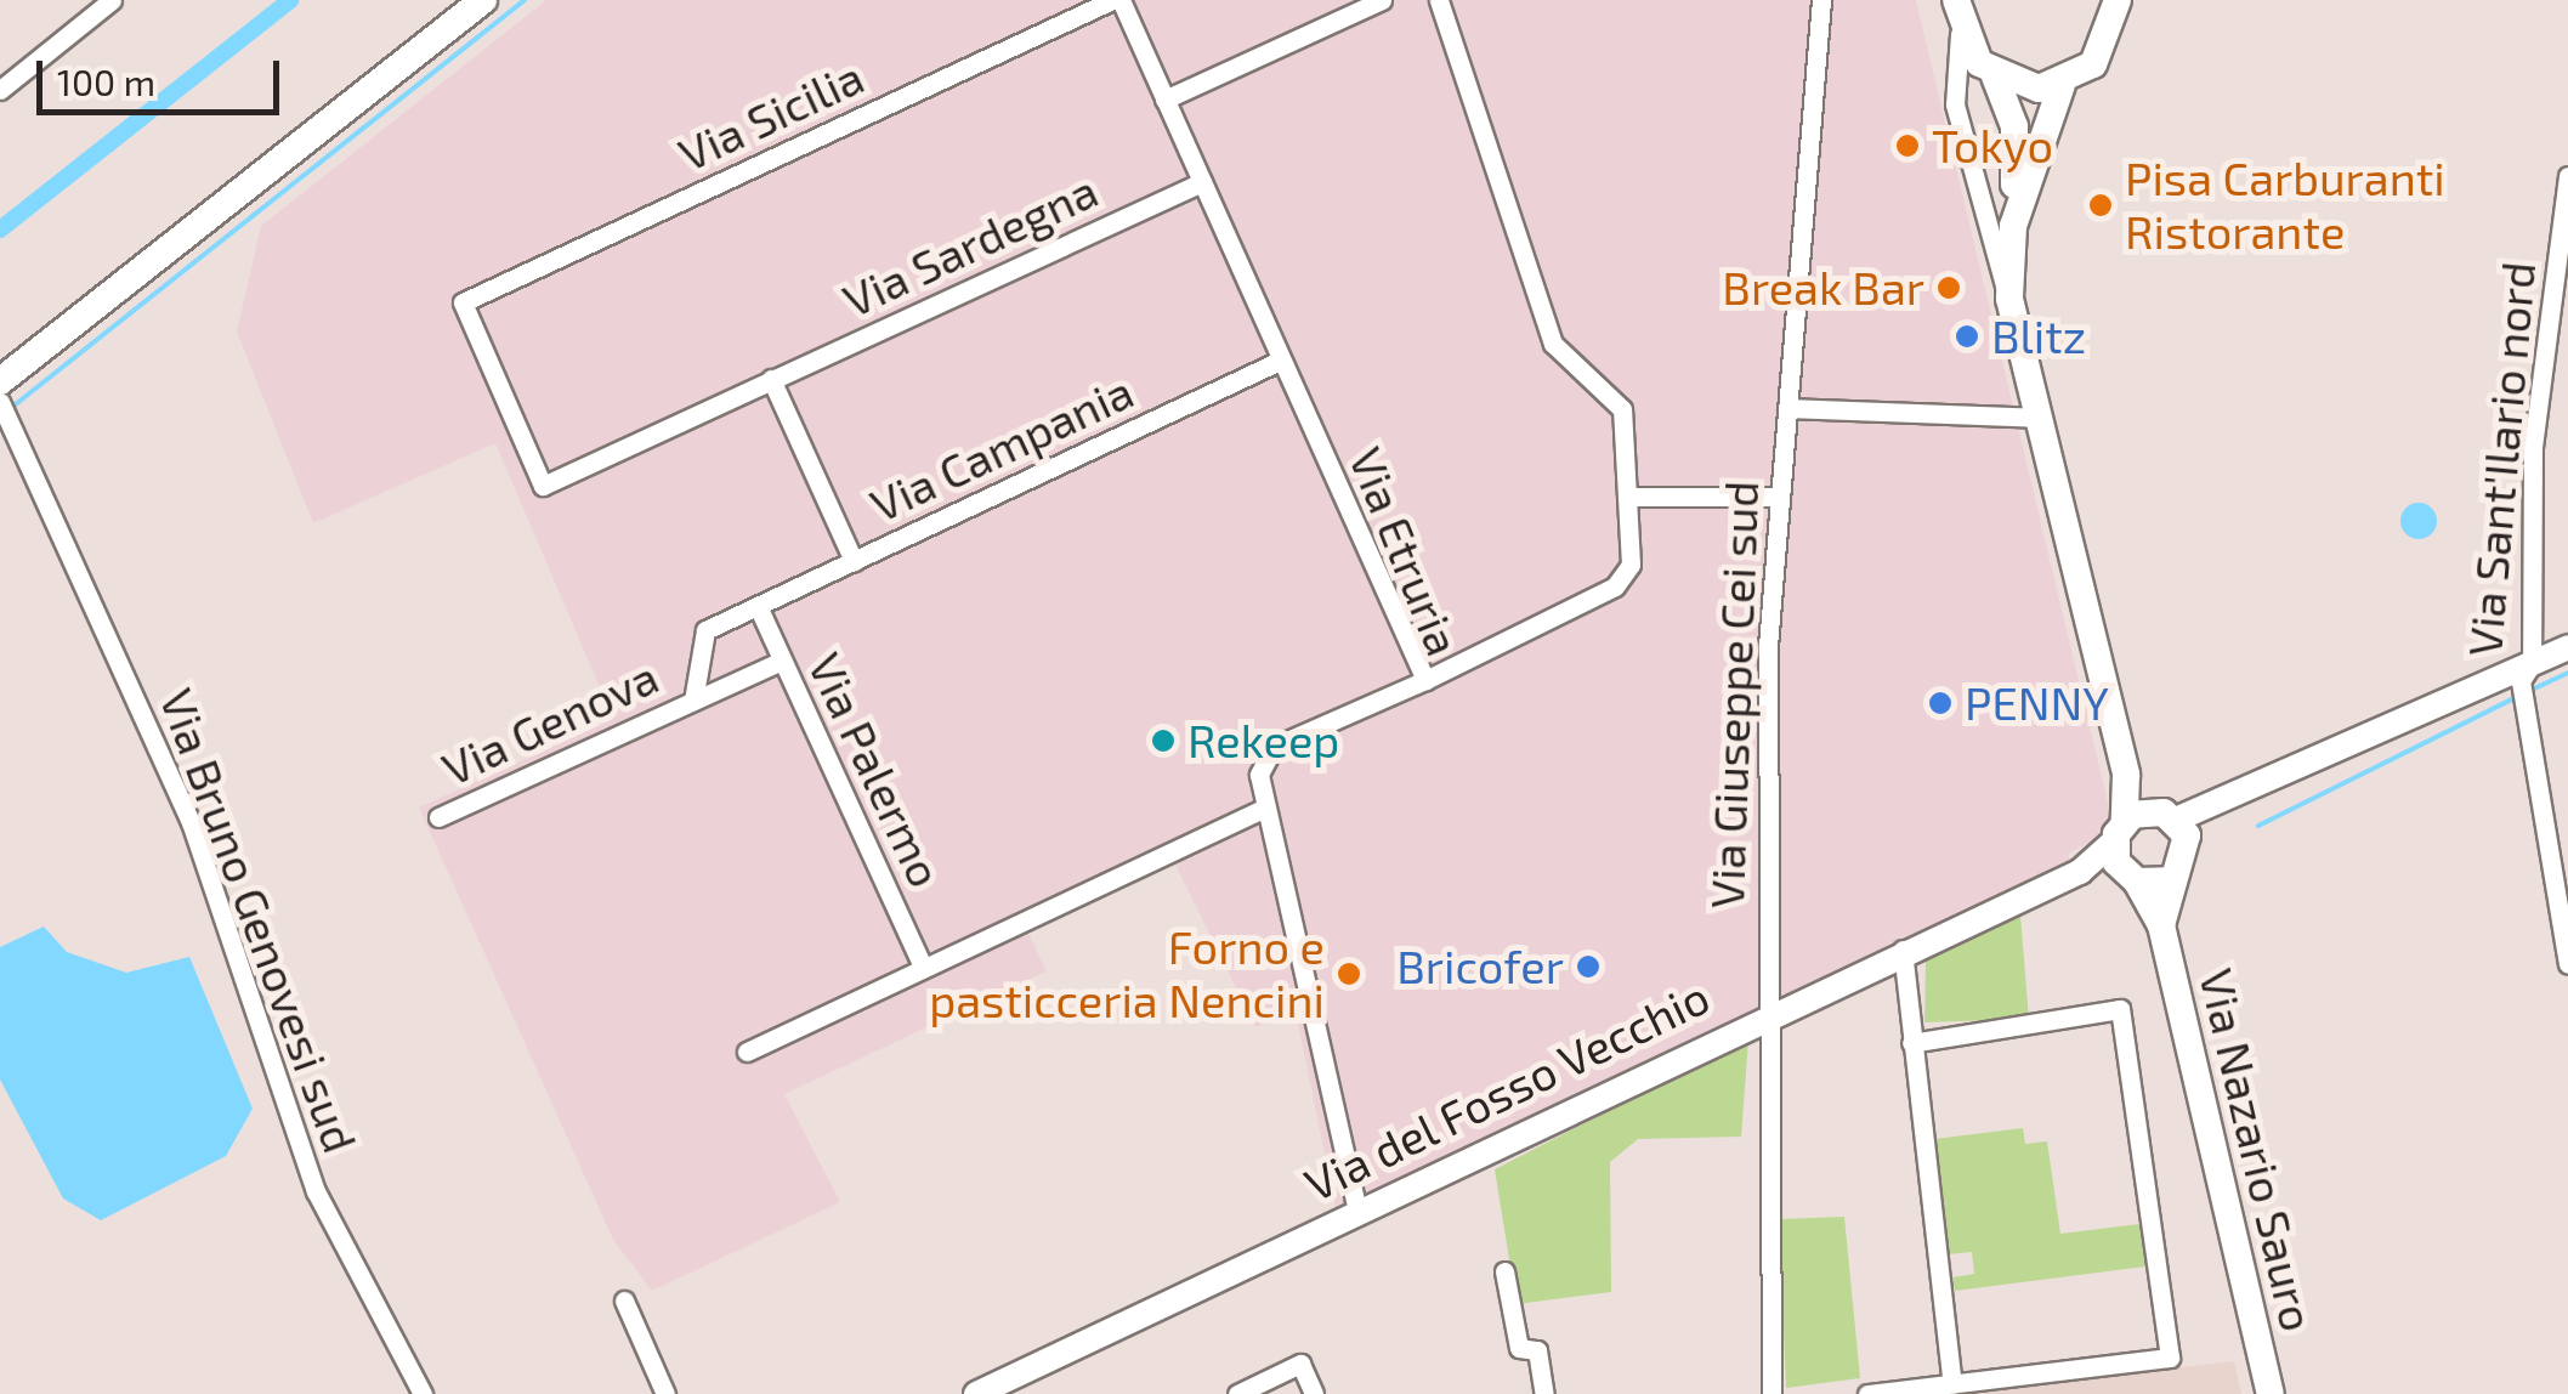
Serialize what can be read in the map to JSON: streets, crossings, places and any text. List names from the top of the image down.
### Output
{
  "streets": {
    "main road": ["Via Nazario Sauro"],
    "street": [
      "Via Sicilia",
      "Via Sardegna",
      "Via Campania",
      "Via Sant'Ilario nord",
      "Via Etruria",
      "Via Giuseppe Cei sud",
      "Via Genova",
      "Via Palermo",
      "Via Bruno Genovesi sud",
      "Via del Fosso Vecchio"
    ]
  },
  "crossings": [
    ["Via Sicilia", "Via Sardegna"],
    ["Via Sicilia", "Via Etruria"],
    ["Via Sardegna", "Via Etruria"],
    ["Via Campania", "Via Etruria"],
    ["Via Campania", "Via Genova"],
    ["Via Campania", "Via Palermo"],
    ["Via Sant'Ilario nord", "Via del Fosso Vecchio"],
    ["Via Etruria", "Via del Fosso Vecchio"],
    ["Via Giuseppe Cei sud", "Via del Fosso Vecchio"],
    ["Via Genova", "Via Palermo"],
    ["Via del Fosso Vecchio", "Via Nazario Sauro"]
  ],
  "places": [
    "Tokyo",
    "Pisa Carburanti Ristorante",
    "Break Bar",
    "Blitz",
    "PENNY",
    "Rekeep",
    "Bricofer",
    "Forno e pasticceria Nencini"
  ],
  "scale_bar": "100 m"
}
